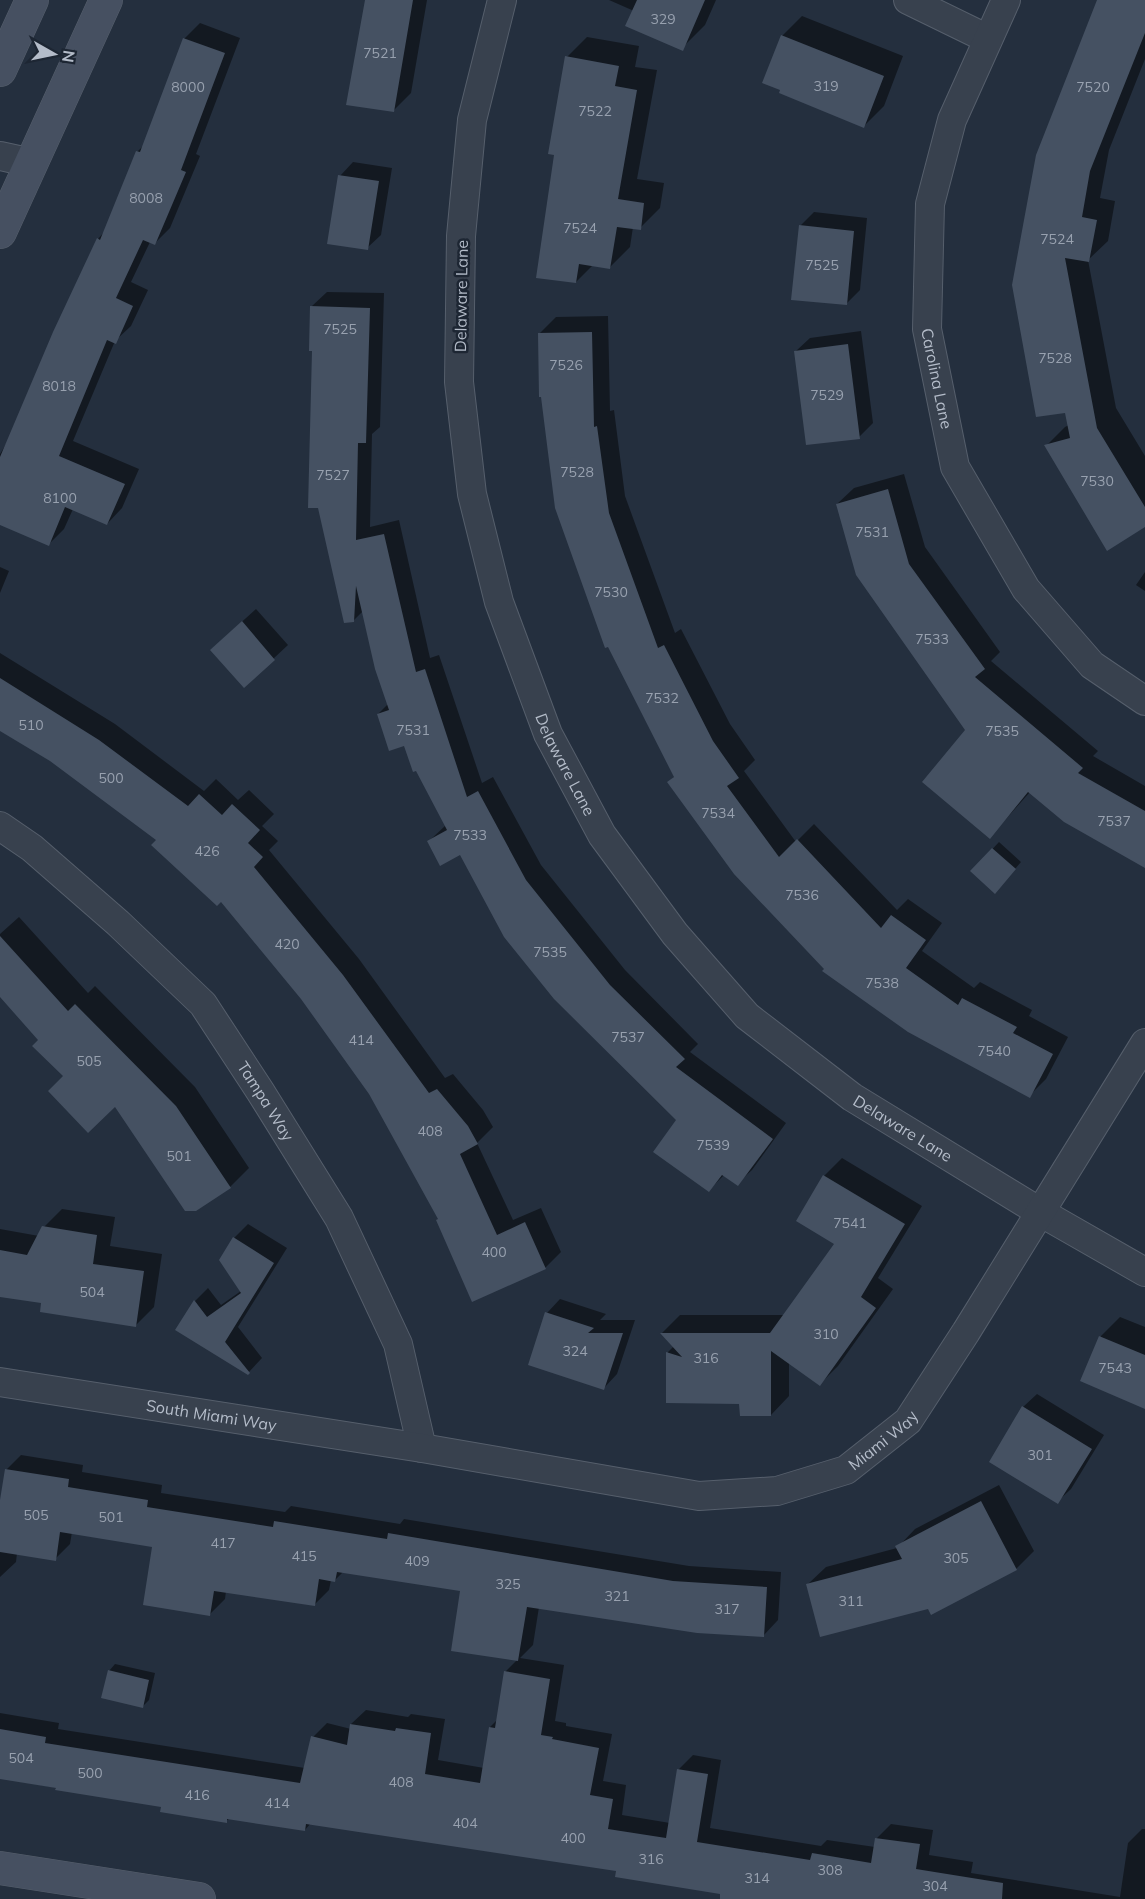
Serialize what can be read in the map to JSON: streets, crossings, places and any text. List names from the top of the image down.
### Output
{
  "streets": {
    "street": [
      "Delaware Lane",
      "Carolina Lane",
      "Tampa Way",
      "South Miami Way",
      "Miami Way"
    ]
  },
  "crossings": [
    ["Delaware Lane", "Miami Way"],
    ["Tampa Way", "South Miami Way"],
    ["Tampa Way", "Miami Way"],
    ["South Miami Way", "Miami Way"]
  ],
  "house_numbers": [
    "329",
    "7521",
    "319",
    "8000",
    "7520",
    "7522",
    "8008",
    "7524",
    "7524",
    "7525",
    "7525",
    "7528",
    "7526",
    "8018",
    "7529",
    "7528",
    "7527",
    "7530",
    "8100",
    "7531",
    "7530",
    "7533",
    "7532",
    "510",
    "7531",
    "7535",
    "500",
    "7534",
    "7537",
    "7533",
    "426",
    "7536",
    "420",
    "7535",
    "7538",
    "7537",
    "414",
    "7540",
    "505",
    "408",
    "7539",
    "501",
    "7541",
    "400",
    "504",
    "310",
    "324",
    "316",
    "7543",
    "301",
    "505",
    "501",
    "417",
    "415",
    "305",
    "409",
    "325",
    "321",
    "311",
    "317",
    "504",
    "500",
    "408",
    "416",
    "414",
    "404",
    "400",
    "316",
    "308",
    "314",
    "304"
  ],
  "north": "right"
}
